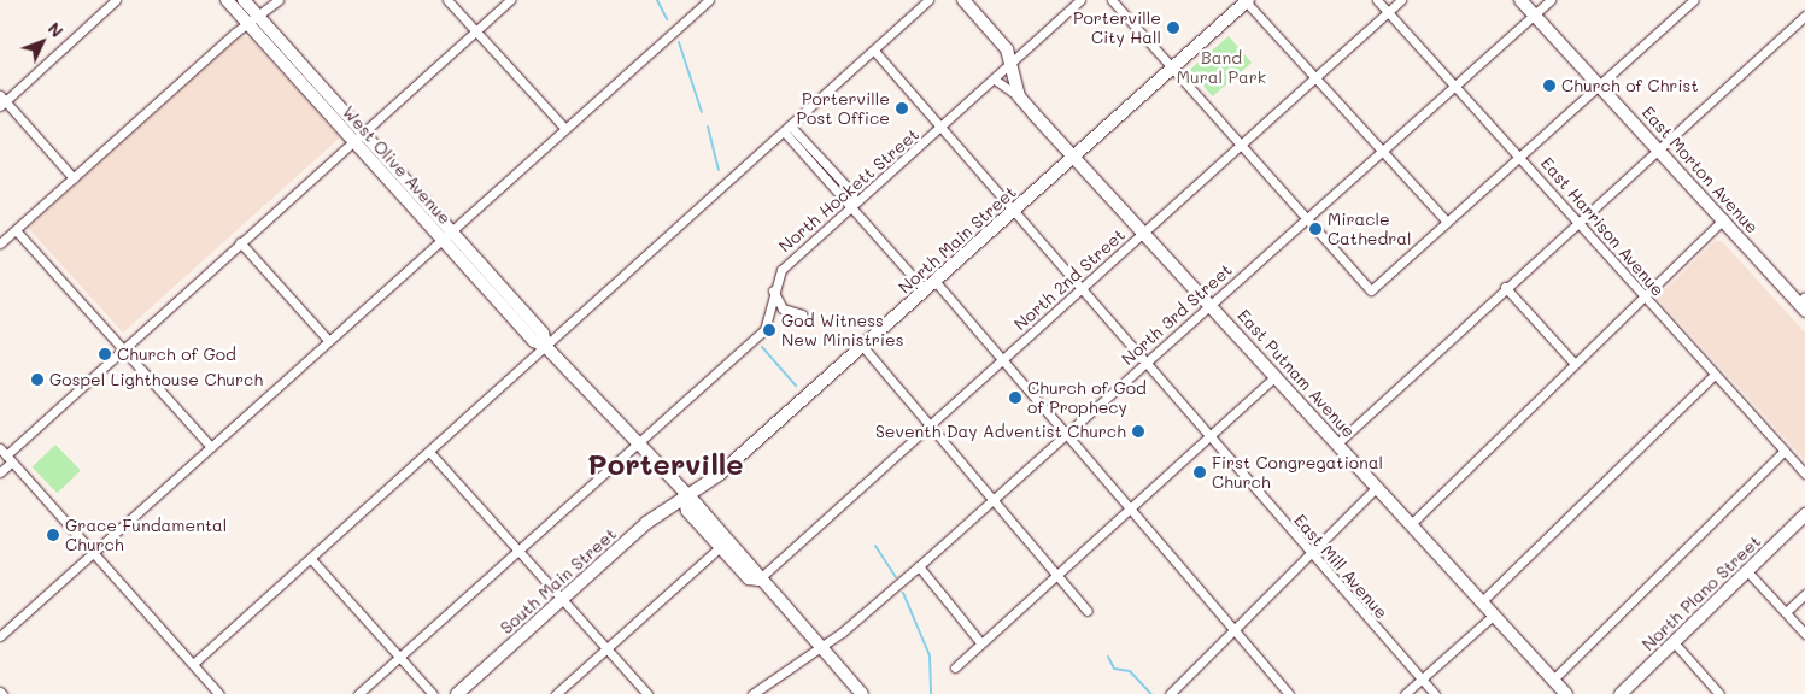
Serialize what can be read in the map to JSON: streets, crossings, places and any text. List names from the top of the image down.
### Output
{
  "streets": {
    "main road": [
      "West Olive Avenue",
      "East Morton Avenue",
      "North Main Street",
      "East Putnam Avenue",
      "South Main Street",
      "North Plano Street"
    ],
    "street": [
      "North Hockett Street",
      "East Harrison Avenue",
      "North 2nd Street",
      "North 3rd Street",
      "East Mill Avenue"
    ]
  },
  "crossings": [
    ["West Olive Avenue", "North Hockett Street"],
    ["West Olive Avenue", "North Main Street"],
    ["West Olive Avenue", "South Main Street"],
    ["East Morton Avenue", "North 3rd Street"],
    ["North Hockett Street", "East Mill Avenue"],
    ["East Harrison Avenue", "North 2nd Street"],
    ["East Harrison Avenue", "North 3rd Street"],
    ["North Main Street", "East Putnam Avenue"],
    ["North Main Street", "East Mill Avenue"],
    ["North Main Street", "South Main Street"],
    ["North 2nd Street", "East Putnam Avenue"],
    ["North 2nd Street", "East Mill Avenue"],
    ["North 3rd Street", "East Putnam Avenue"],
    ["North 3rd Street", "East Mill Avenue"]
  ],
  "districts": ["Porterville"],
  "parks": ["Band Mural Park"],
  "places": [
    "Porterville City Hall",
    "Church of Christ",
    "Porterville Post Office",
    "Miracle Cathedral",
    "God Witness New Ministries",
    "Church of God",
    "Gospel Lighthouse Church",
    "Church of God of Prophecy",
    "Seventh Day Adventist Church",
    "First Congregational Church",
    "Grace Fundamental Church"
  ],
  "north": "top right"
}
